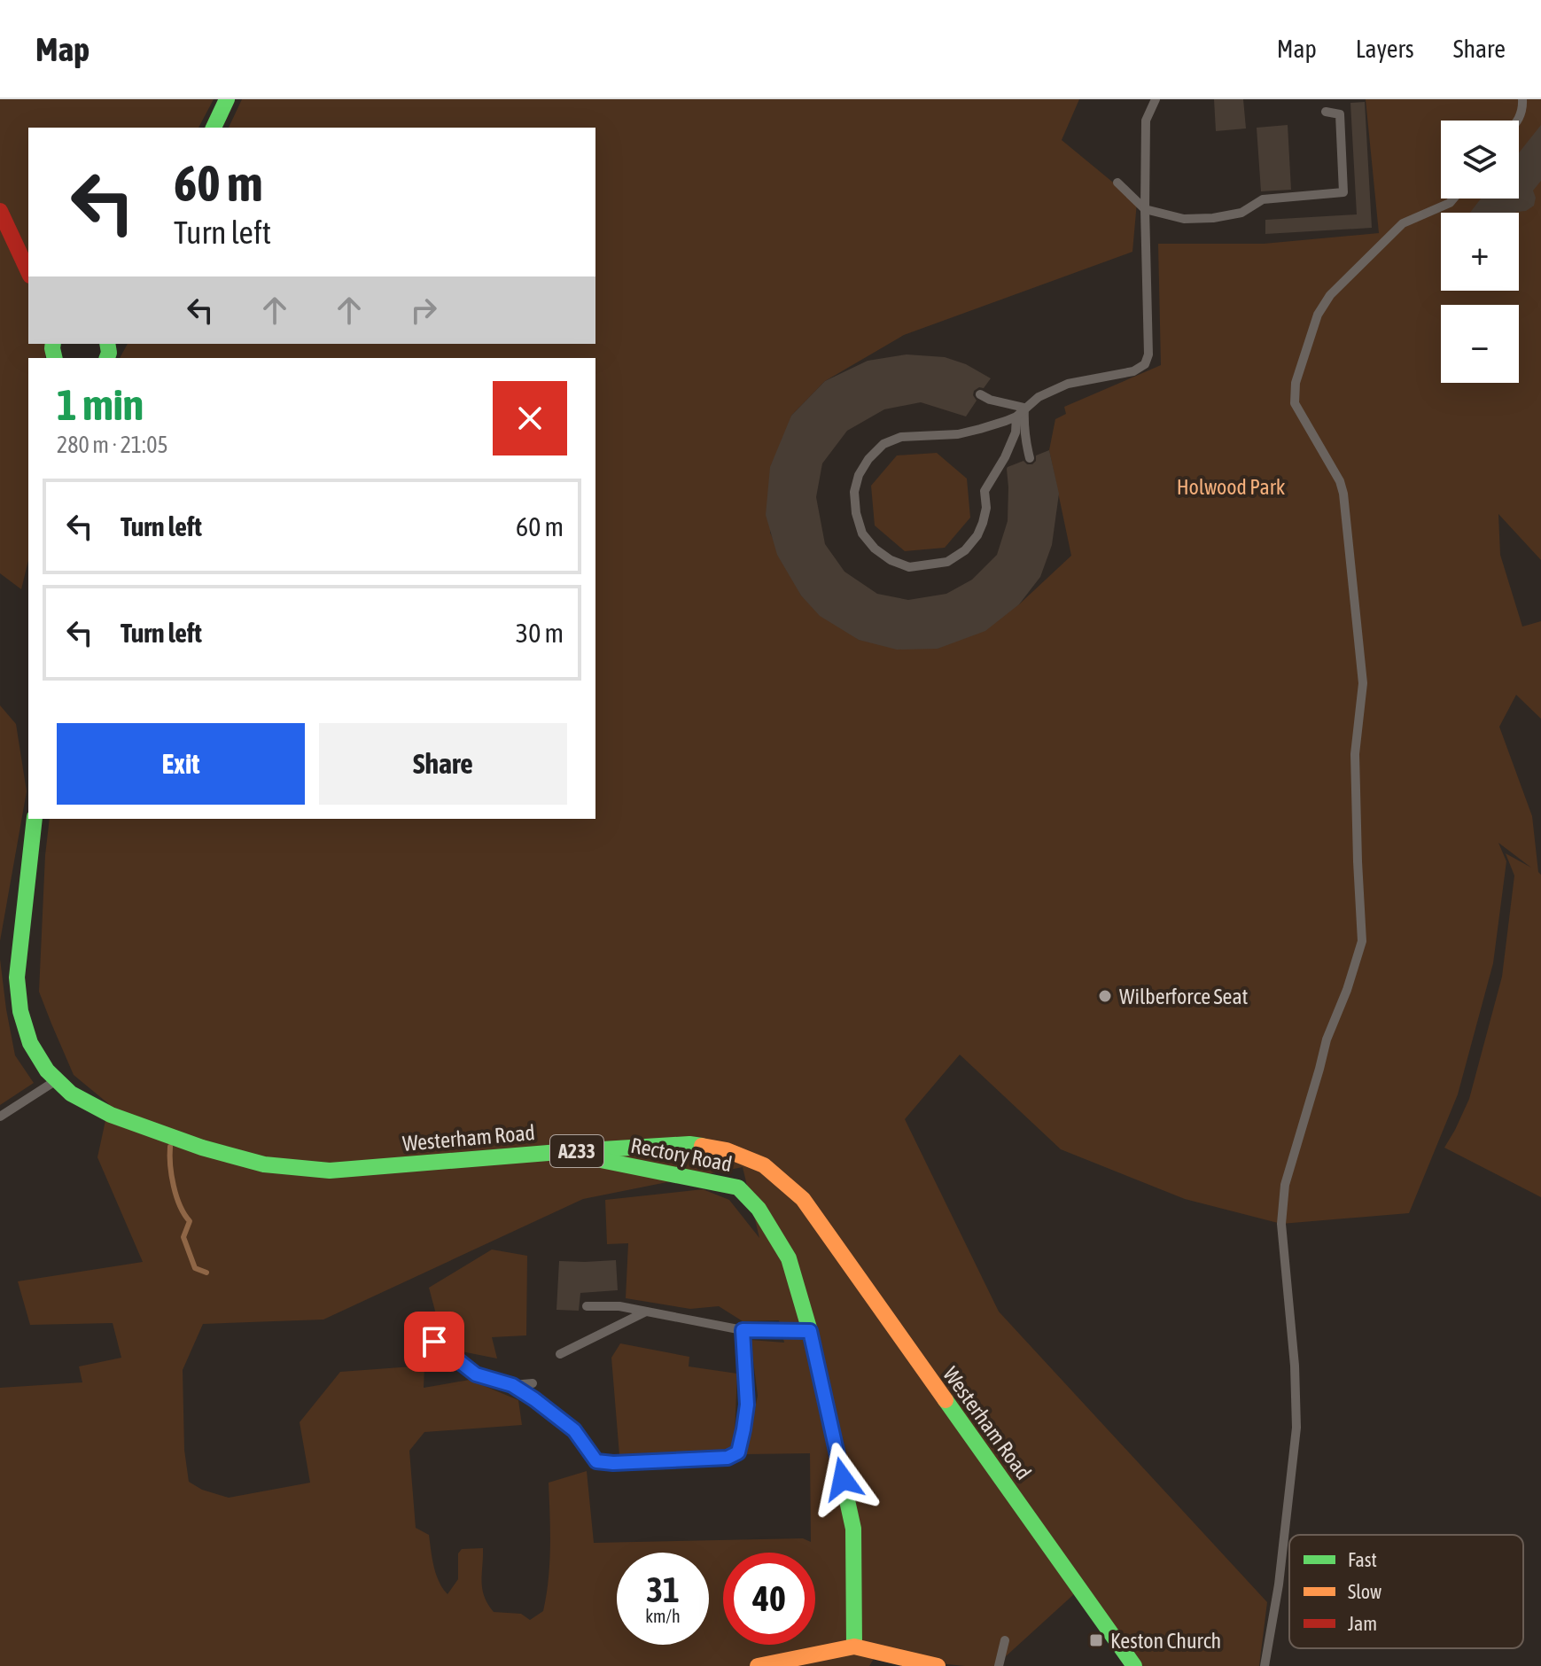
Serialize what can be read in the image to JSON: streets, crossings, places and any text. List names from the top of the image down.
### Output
{
  "streets": {
    "main road": ["Westerham Road", "A233", "Rectory Road"]
  },
  "crossings": [
    ["Westerham Road", "Rectory Road"]
  ],
  "parks": ["Holwood Park"],
  "places": {
    "other": ["Wilberforce Seat"],
    "transit": ["Keston Church"]
  },
  "legend": ["Fast", "Slow", "Jam"],
  "page": {
    "header": "Map",
    "nav": ["Map", "Layers", "Share"],
    "map_buttons": ["+", "−"],
    "turn": ["60 m", "Turn left"],
    "heading": ["1 min", "280 m · 21:05"],
    "list": [
      {
        "name": "Turn left",
        "value": "60 m"
      },
      {
        "name": "Turn left",
        "value": "30 m"
      }
    ],
    "buttons": ["Exit", "Share"],
    "speed": "31 km/h",
    "limit": "40"
  }
}
